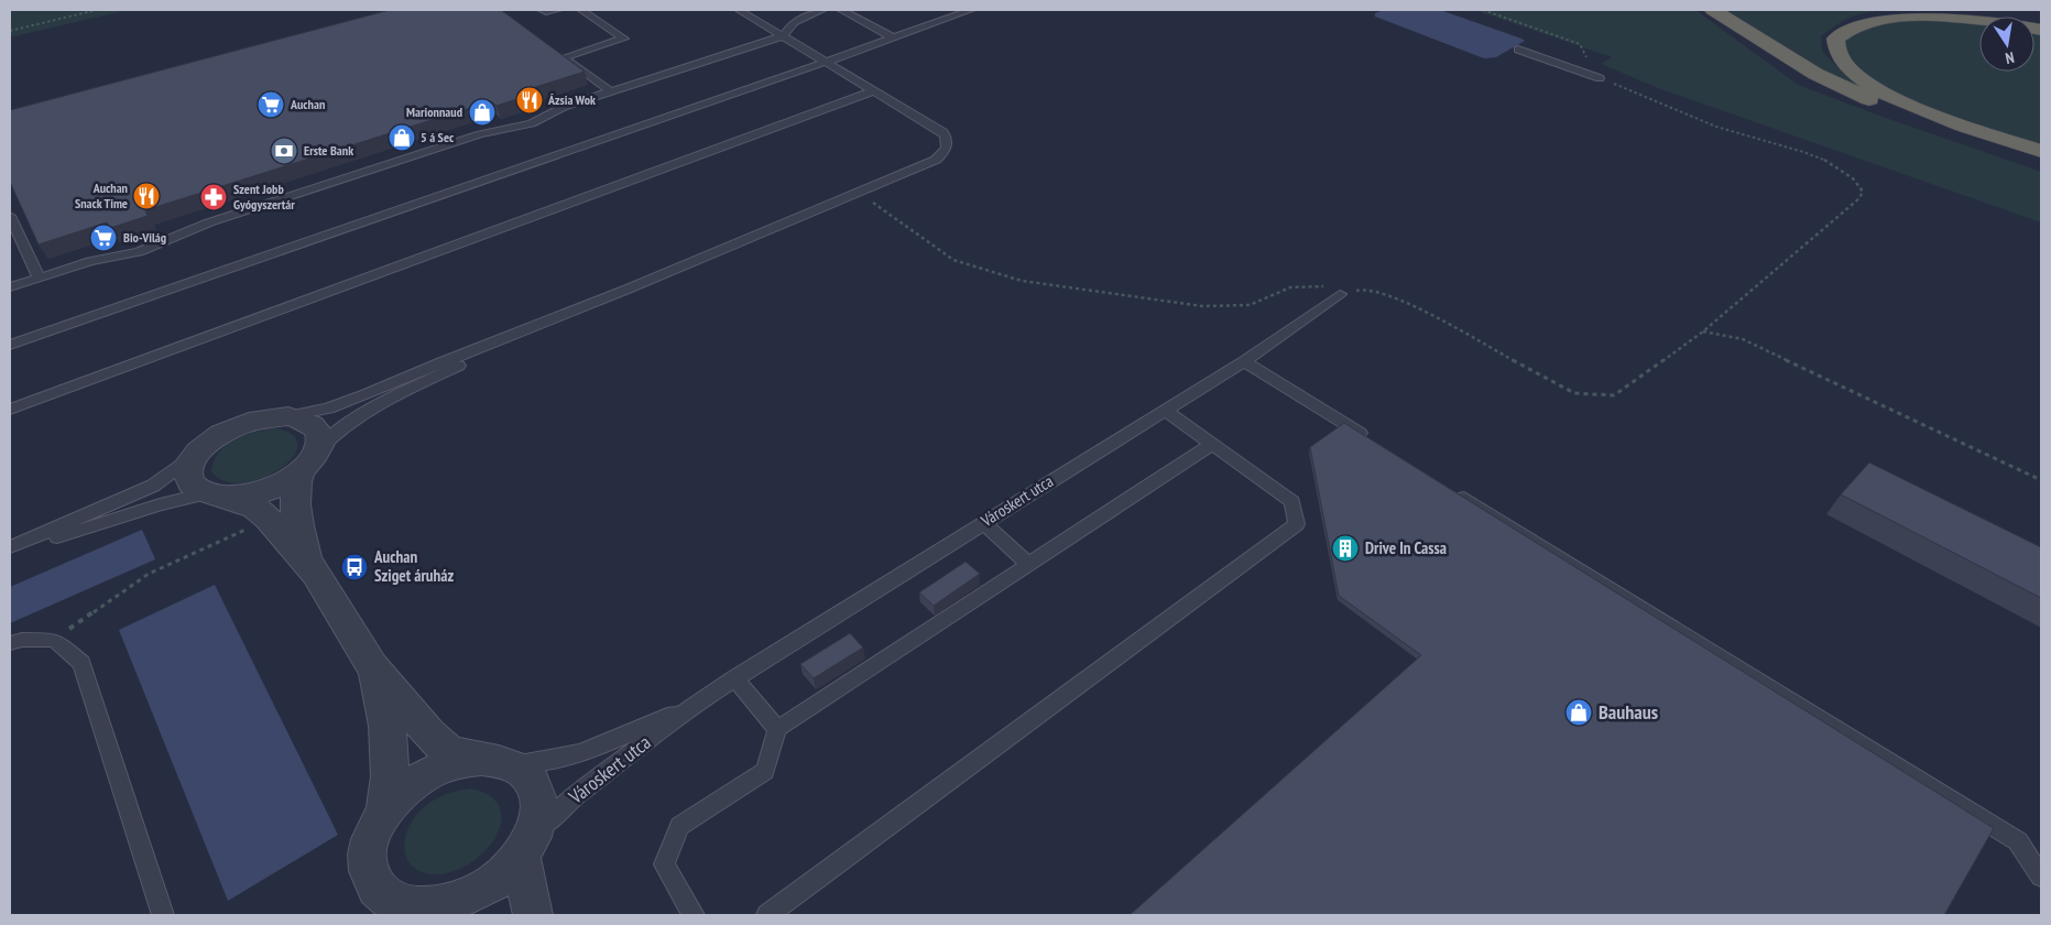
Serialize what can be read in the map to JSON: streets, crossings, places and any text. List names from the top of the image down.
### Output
{
  "streets": {
    "lane": ["Városkert utca"]
  },
  "places": {
    "restaurant": ["Ázsia Wok", "Auchan Snack Time"],
    "supermarket": ["Auchan", "Bio-Világ"],
    "shop": ["Marionnaud", "5 á Sec", "Bauhaus"],
    "bank": ["Erste Bank"],
    "pharmacy": ["Szent Jobb Gyógyszertár"],
    "building": ["Drive In Cassa"],
    "bus stop": ["Auchan Sziget áruház"]
  },
  "north": "bottom"
}
